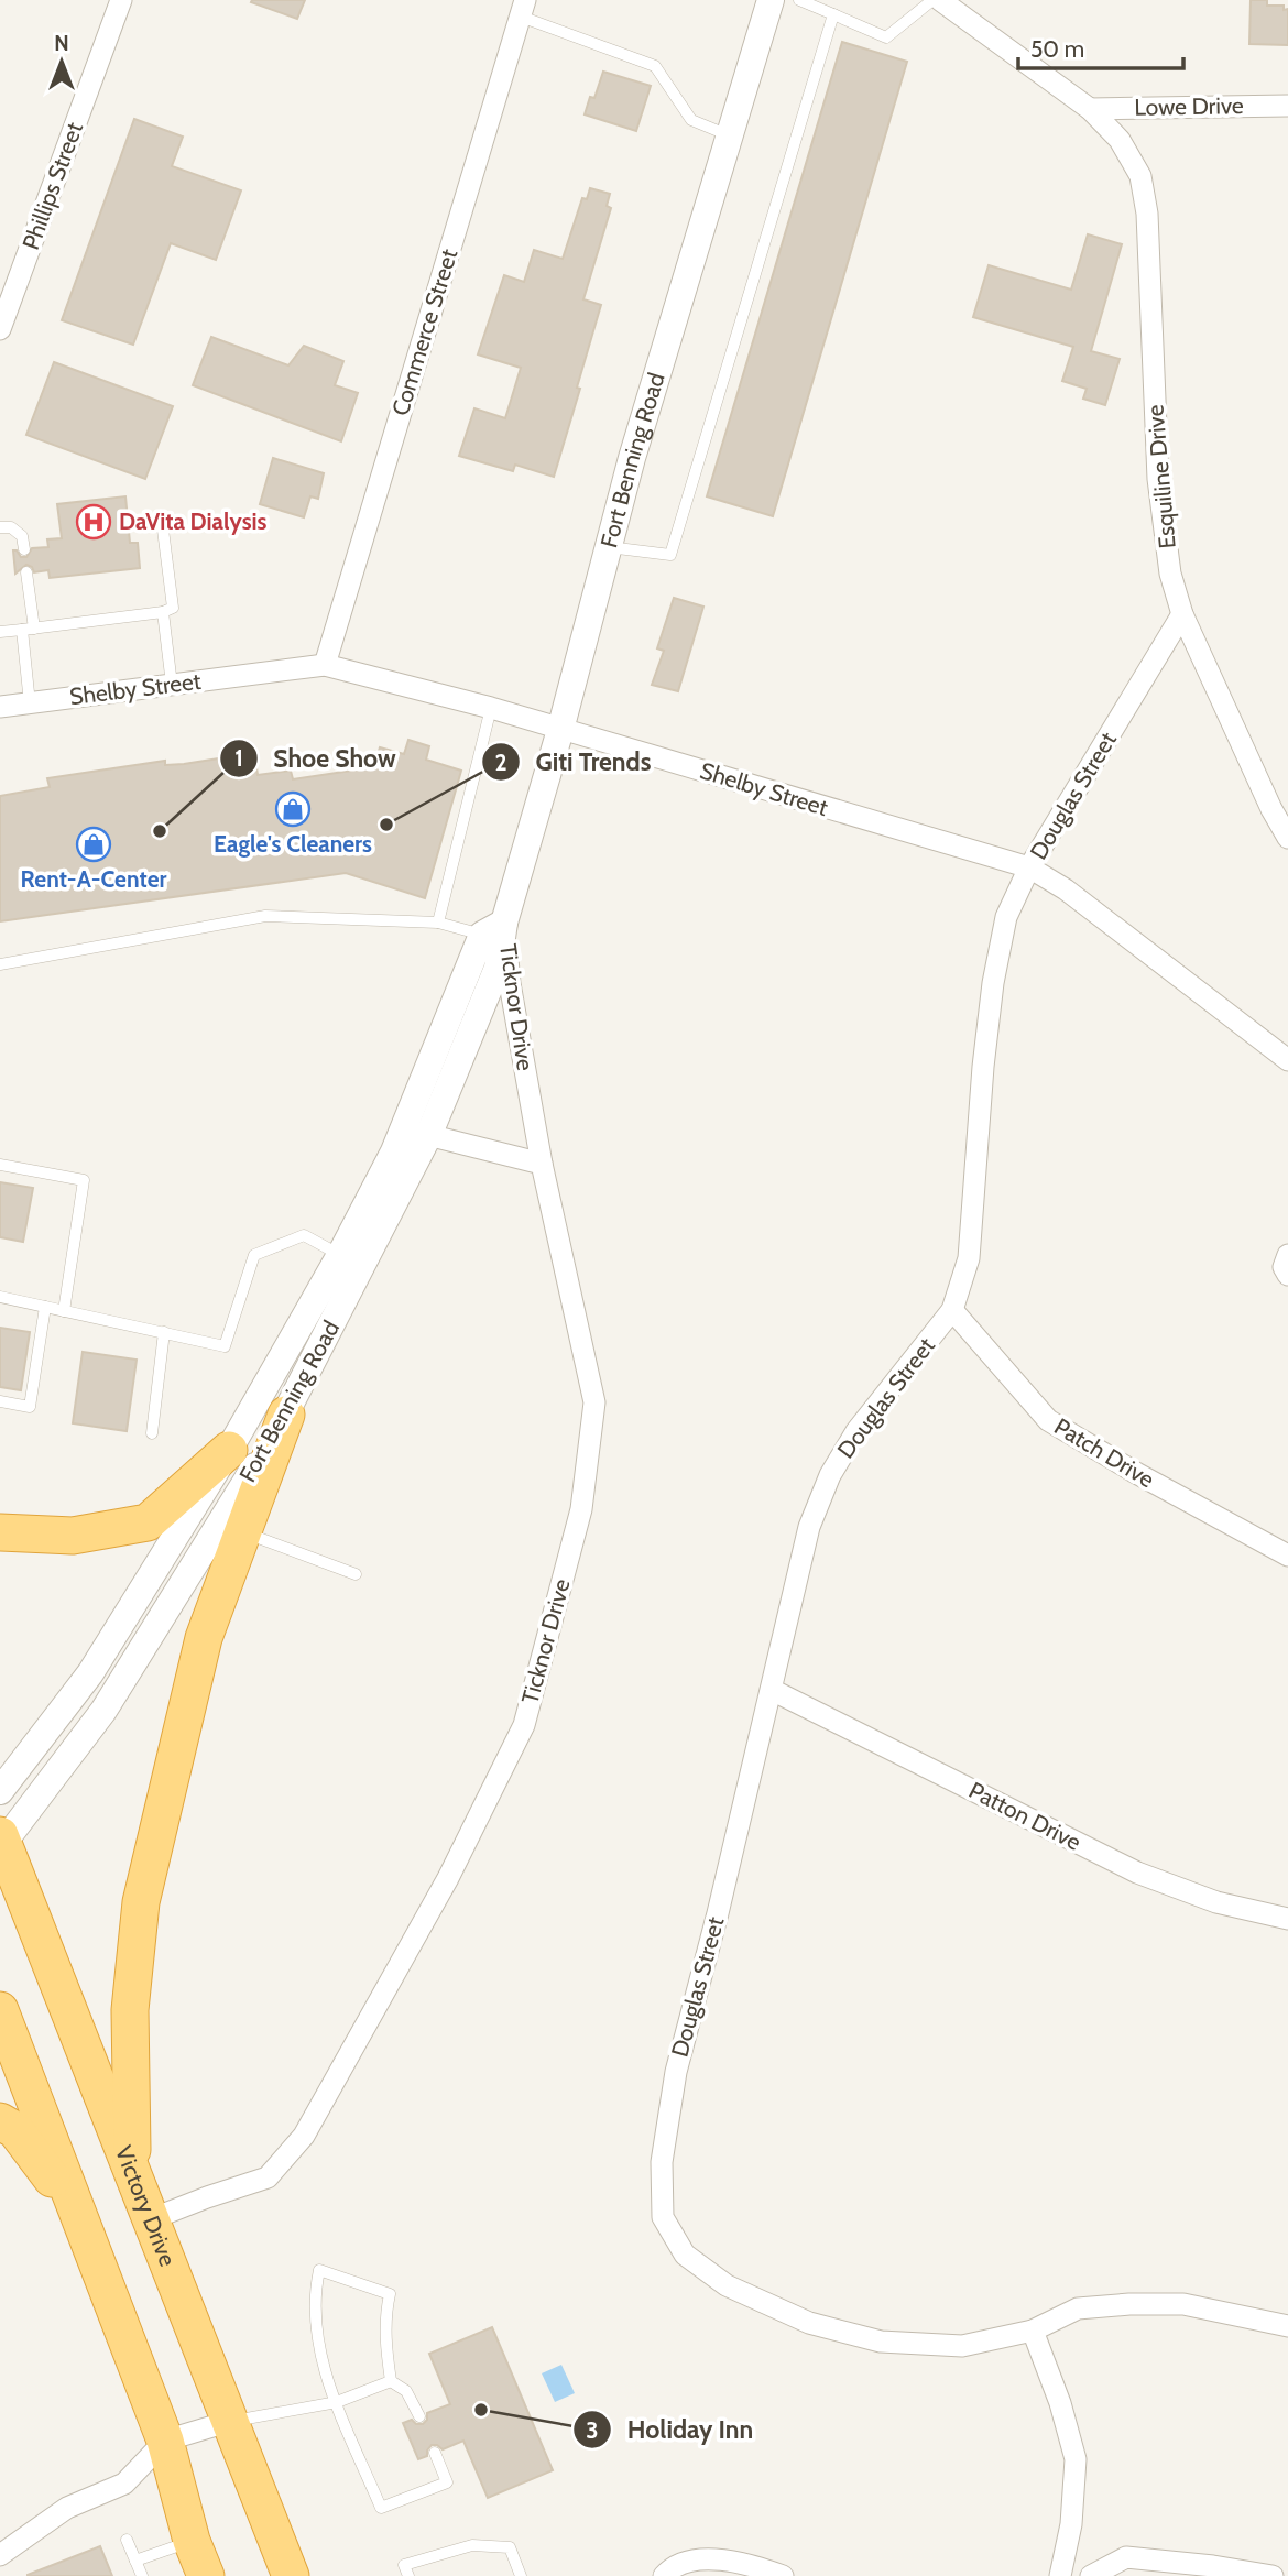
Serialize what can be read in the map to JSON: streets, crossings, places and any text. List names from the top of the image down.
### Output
{
  "streets": {
    "highway": ["Victory Drive"],
    "street": [
      "Lowe Drive",
      "Phillips Street",
      "Commerce Street",
      "Fort Benning Road",
      "Esquiline Drive",
      "Shelby Street",
      "Douglas Street",
      "Ticknor Drive",
      "Patch Drive",
      "Patton Drive"
    ]
  },
  "crossings": [
    ["Lowe Drive", "Esquiline Drive"],
    ["Commerce Street", "Shelby Street"],
    ["Fort Benning Road", "Shelby Street"],
    ["Fort Benning Road", "Ticknor Drive"],
    ["Fort Benning Road", "Victory Drive"],
    ["Esquiline Drive", "Douglas Street"],
    ["Shelby Street", "Douglas Street"],
    ["Douglas Street", "Patch Drive"],
    ["Douglas Street", "Patton Drive"],
    ["Ticknor Drive", "Victory Drive"]
  ],
  "places": {
    "hospital": ["DaVita Dialysis"],
    "shop": ["Eagle's Cleaners", "Rent-A-Center"],
    "other": ["Giti Trends", "Shoe Show", "Holiday Inn"]
  },
  "scale_bar": "50 m",
  "north": "top"
}
